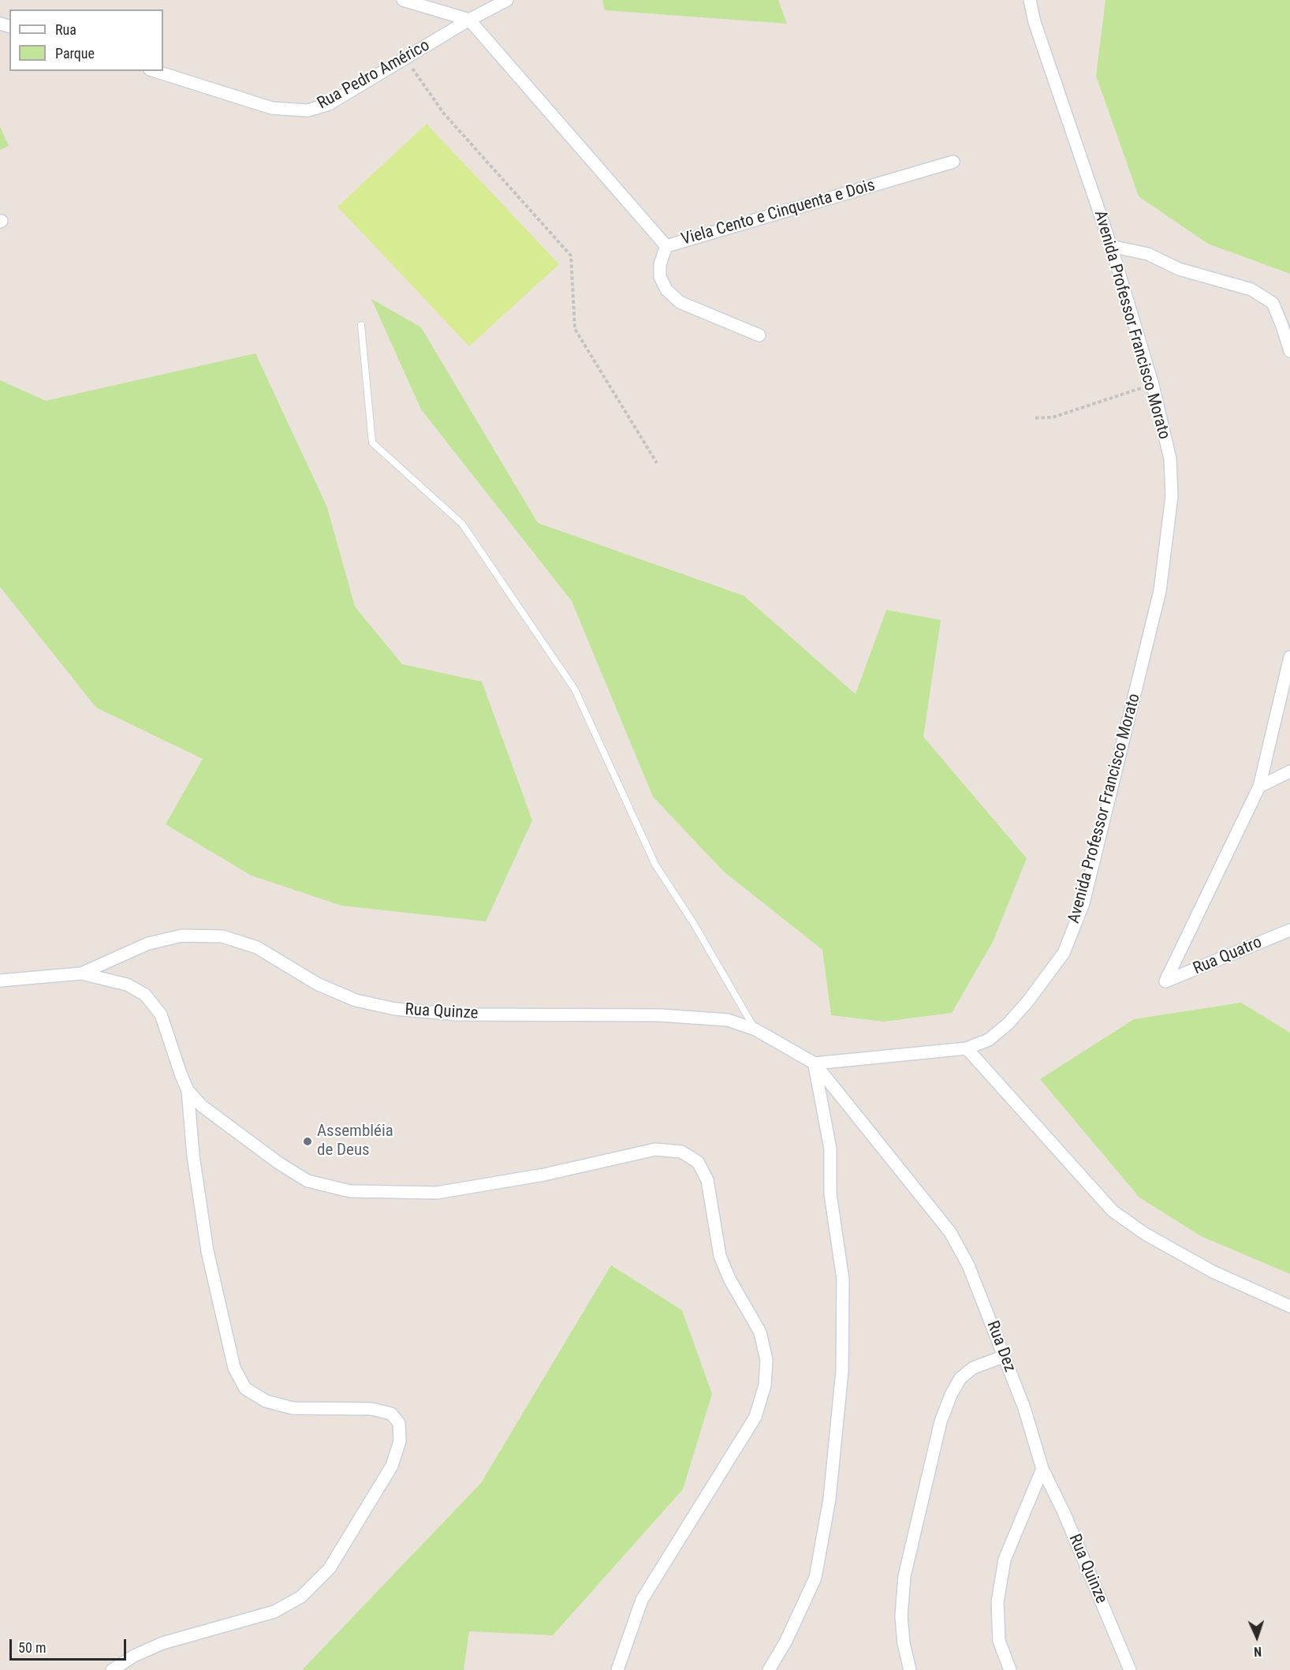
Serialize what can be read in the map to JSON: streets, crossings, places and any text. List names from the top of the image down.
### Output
{
  "streets": {
    "street": [
      "Rua Pedro Américo",
      "Viela Cento e Cinquenta e Dois",
      "Avenida Professor Francisco Morato",
      "Rua Quatro",
      "Rua Quinze",
      "Rua Dez"
    ]
  },
  "crossings": [
    ["Avenida Professor Francisco Morato", "Rua Quinze"],
    ["Avenida Professor Francisco Morato", "Rua Dez"],
    ["Rua Quinze", "Rua Dez"]
  ],
  "places": ["Assembléia de Deus"],
  "legend": ["Rua", "Parque"],
  "scale_bar": "50 m",
  "north": "bottom"
}
